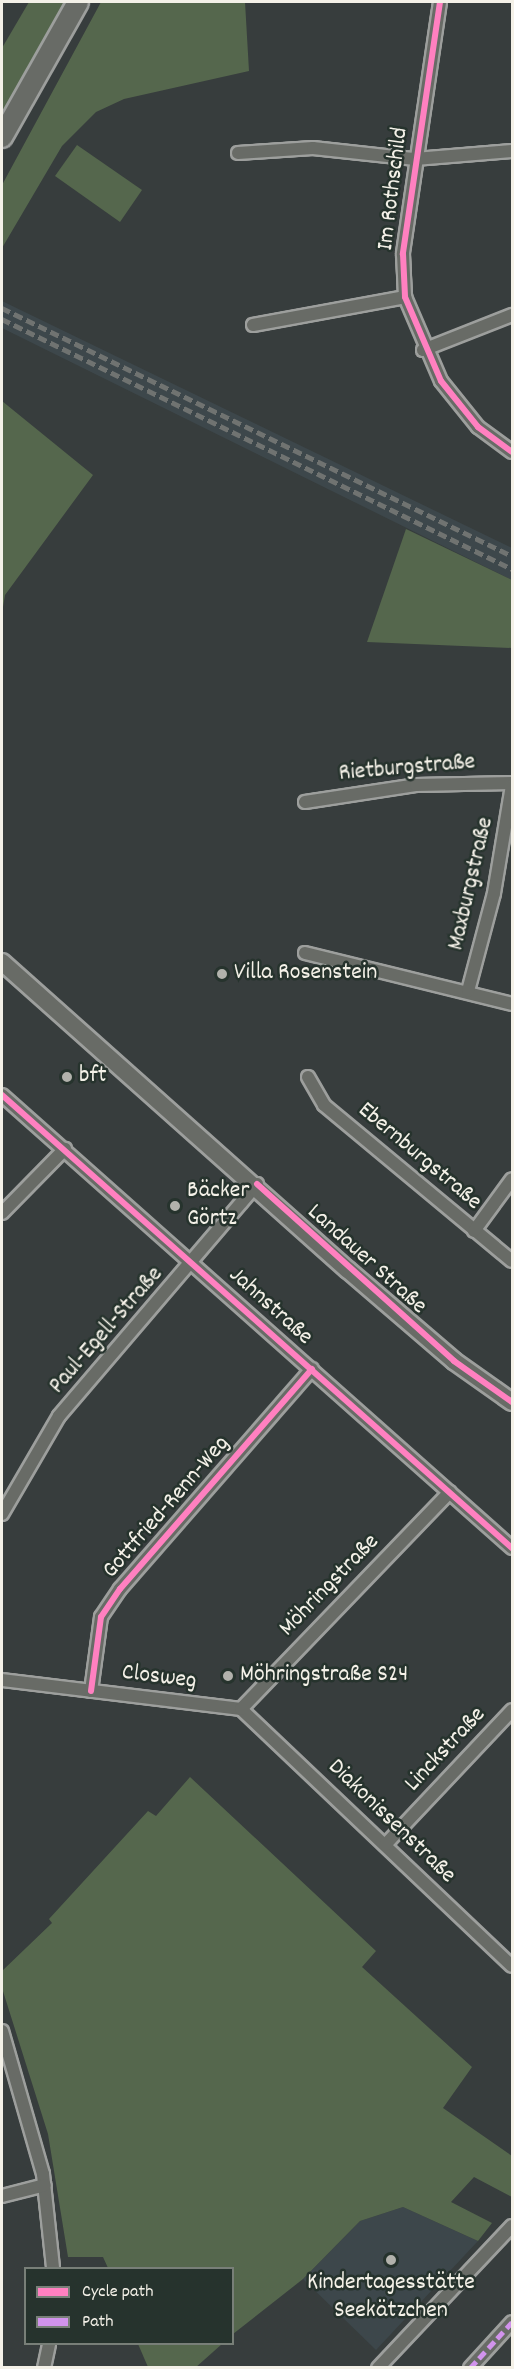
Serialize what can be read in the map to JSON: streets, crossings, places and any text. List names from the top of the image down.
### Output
{
  "streets": {
    "main road": ["Landauer Straße"],
    "street": [
      "Im Rothschild",
      "Rietburgstraße",
      "Maxburgstraße",
      "Ebernburgstraße",
      "Jahnstraße",
      "Paul-Egell-Straße",
      "Gottfried-Renn-Weg",
      "Möhringstraße",
      "Closweg",
      "Linckstraße",
      "Diakonissenstraße"
    ]
  },
  "crossings": [
    ["Rietburgstraße", "Maxburgstraße"],
    ["Landauer Straße", "Paul-Egell-Straße"],
    ["Jahnstraße", "Paul-Egell-Straße"],
    ["Jahnstraße", "Gottfried-Renn-Weg"],
    ["Jahnstraße", "Möhringstraße"],
    ["Gottfried-Renn-Weg", "Closweg"],
    ["Möhringstraße", "Closweg"],
    ["Möhringstraße", "Diakonissenstraße"],
    ["Closweg", "Diakonissenstraße"],
    ["Linckstraße", "Diakonissenstraße"]
  ],
  "places": [
    "Villa Rosenstein",
    "bft",
    "Bäcker Görtz",
    "Möhringstraße S24",
    "Kindertagesstätte Seekätzchen"
  ],
  "legend": ["Cycle path", "Path"]
}
